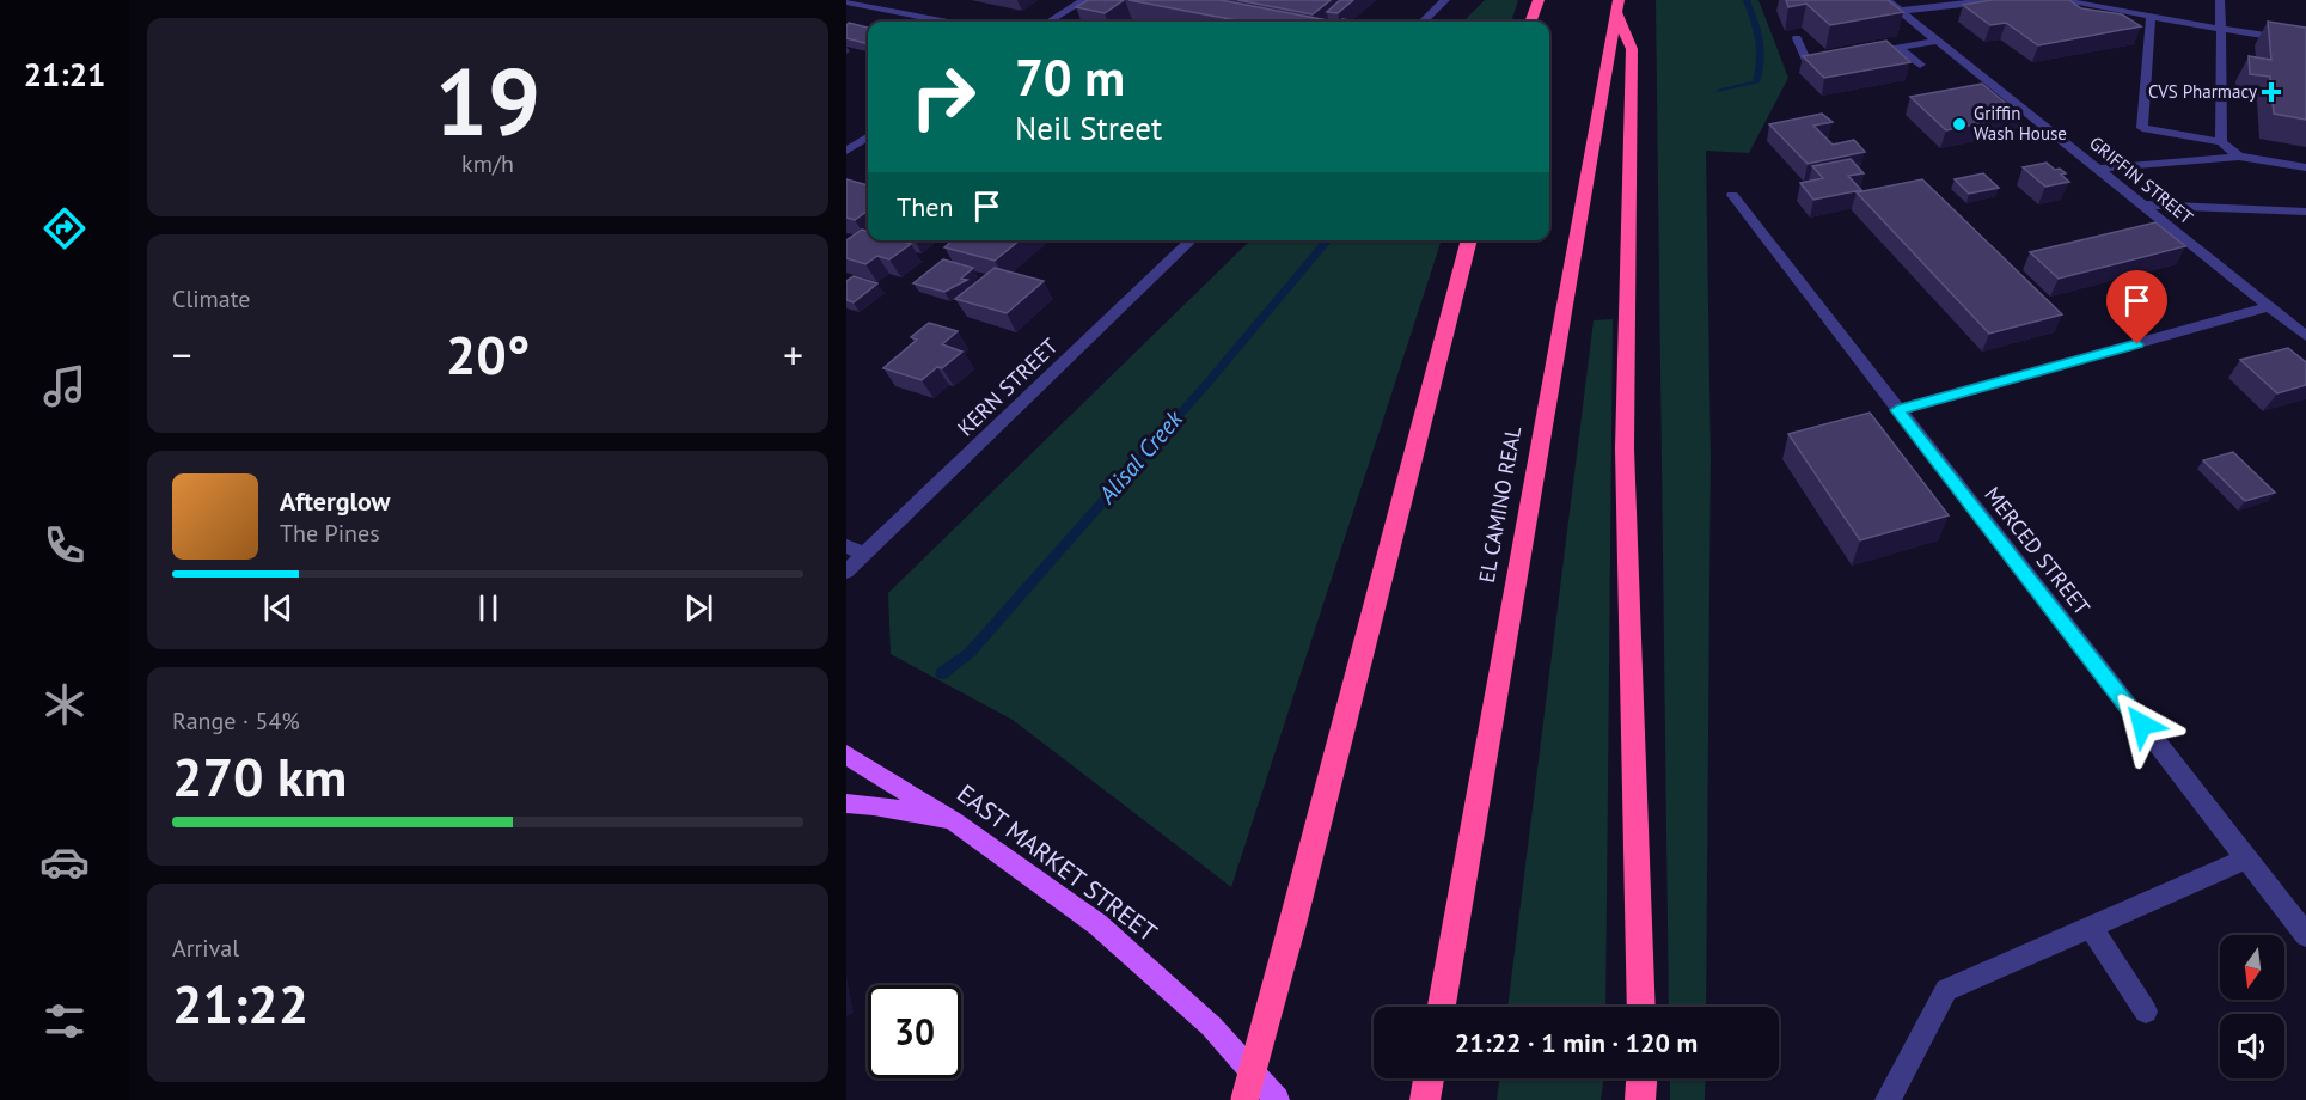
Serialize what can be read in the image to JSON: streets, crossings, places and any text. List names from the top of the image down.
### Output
{
  "streets": {
    "highway": ["EL CAMINO REAL"],
    "main road": ["EAST MARKET STREET"],
    "street": ["GRIFFIN STREET", "KERN STREET", "MERCED STREET"]
  },
  "water": ["Alisal Creek"],
  "places": {
    "health": ["CVS Pharmacy"],
    "other": ["Griffin Wash House"]
  },
  "north": "bottom",
  "page": {
    "tabs": "21:21",
    "tile": [
      ["19", "km/h"],
      "Climate",
      ["Range · 54%", "270 km"],
      ["Arrival", "21:22"]
    ],
    "turn": ["70 m", "Neil Street"],
    "then": "Then",
    "heat": ["−", "20°", "+"],
    "song": ["Afterglow", "The Pines"],
    "limit": "30",
    "trip": "21:22 · 1 min · 120 m"
  }
}
